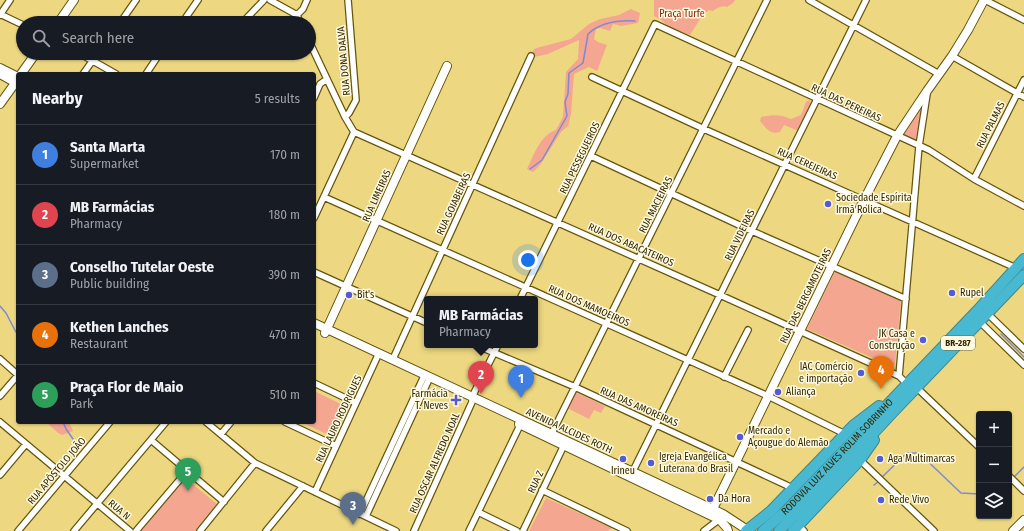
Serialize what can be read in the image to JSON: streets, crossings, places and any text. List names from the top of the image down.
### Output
{
  "streets": {
    "highway": ["BR-287", "RODOVIA LUIZ ALVES ROLIM SOBRINHO"],
    "street": [
      "RUA DONA DALVA",
      "RUA DAS PEREIRAS",
      "RUA PALMAS",
      "RUA PESSEGUEIROS",
      "RUA CEREJEIRAS",
      "RUA LIMEIRAS",
      "RUA GOIABEIRAS",
      "RUA MACIEIRAS",
      "RUA VIDEIRAS",
      "RUA DOS ABACATEIROS",
      "RUA DAS BERGAMOTEIRAS",
      "RUA DOS MAMOEIROS",
      "RUA DAS AMOREIRAS",
      "RUA LAURO RODRIGUES",
      "AVENIDA ALCIDES ROTH",
      "RUA OSCAR ALFREDO NOAL",
      "RUA APÓSTOLO JOÃO",
      "RUA Z",
      "RUA N"
    ]
  },
  "crossings": [
    ["RUA DAS PEREIRAS", "RUA PALMAS"],
    ["RUA DAS PEREIRAS", "RUA PESSEGUEIROS"],
    ["RUA DAS PEREIRAS", "RUA MACIEIRAS"],
    ["RUA DAS PEREIRAS", "RUA VIDEIRAS"],
    ["RUA DAS PEREIRAS", "RUA DAS BERGAMOTEIRAS"],
    ["RUA PESSEGUEIROS", "RUA CEREJEIRAS"],
    ["RUA PESSEGUEIROS", "RUA DOS ABACATEIROS"],
    ["RUA PESSEGUEIROS", "RUA DOS MAMOEIROS"],
    ["RUA CEREJEIRAS", "RUA MACIEIRAS"],
    ["RUA CEREJEIRAS", "RUA VIDEIRAS"],
    ["RUA CEREJEIRAS", "RUA DAS BERGAMOTEIRAS"],
    ["RUA CEREJEIRAS", "RODOVIA LUIZ ALVES ROLIM SOBRINHO"],
    ["RUA LIMEIRAS", "RUA DOS ABACATEIROS"],
    ["RUA LIMEIRAS", "RUA DOS MAMOEIROS"],
    ["RUA LIMEIRAS", "AVENIDA ALCIDES ROTH"],
    ["RUA GOIABEIRAS", "RUA DOS ABACATEIROS"],
    ["RUA GOIABEIRAS", "RUA DOS MAMOEIROS"],
    ["RUA GOIABEIRAS", "AVENIDA ALCIDES ROTH"],
    ["RUA MACIEIRAS", "RUA DOS ABACATEIROS"],
    ["RUA MACIEIRAS", "RUA DOS MAMOEIROS"],
    ["RUA MACIEIRAS", "RUA DAS AMOREIRAS"],
    ["RUA MACIEIRAS", "AVENIDA ALCIDES ROTH"],
    ["RUA VIDEIRAS", "RUA DOS ABACATEIROS"],
    ["RUA VIDEIRAS", "RUA DOS MAMOEIROS"],
    ["RUA VIDEIRAS", "RUA DAS AMOREIRAS"],
    ["RUA VIDEIRAS", "AVENIDA ALCIDES ROTH"],
    ["RUA DOS ABACATEIROS", "RUA DAS BERGAMOTEIRAS"],
    ["RUA DAS BERGAMOTEIRAS", "RUA DOS MAMOEIROS"],
    ["RUA DAS BERGAMOTEIRAS", "RUA DAS AMOREIRAS"],
    ["RUA DAS BERGAMOTEIRAS", "AVENIDA ALCIDES ROTH"],
    ["RUA DOS MAMOEIROS", "BR-287"],
    ["BR-287", "RUA DAS AMOREIRAS"],
    ["BR-287", "AVENIDA ALCIDES ROTH"],
    ["BR-287", "RODOVIA LUIZ ALVES ROLIM SOBRINHO"],
    ["RUA LAURO RODRIGUES", "AVENIDA ALCIDES ROTH"],
    ["AVENIDA ALCIDES ROTH", "RUA OSCAR ALFREDO NOAL"],
    ["AVENIDA ALCIDES ROTH", "RUA Z"],
    ["RUA APÓSTOLO JOÃO", "RUA N"]
  ],
  "parks": ["Praça Turfe"],
  "places": {
    "other": [
      "Sociedade Espírita Irmã Rolica",
      "Rupel",
      "Bit's",
      "JK Casa e Construção",
      "IAC Comércio e importação",
      "Aliança",
      "Mercado e Açougue do Alemão",
      "Irineu",
      "Aga Multimarcas",
      "Igreja Evangélica Luterana do Brasil",
      "Da Hora",
      "Rede Vivo"
    ],
    "health": ["Farmácia T. Neves"]
  },
  "page": {
    "search": "Search here",
    "heading": ["Nearby", "5 results"],
    "list": [
      {
        "mark": "1",
        "name": "Santa Marta",
        "note": "Supermarket",
        "value": "170 m"
      },
      {
        "mark": "2",
        "name": "MB Farmácias",
        "note": "Pharmacy",
        "value": "180 m"
      },
      {
        "mark": "3",
        "name": "Conselho Tutelar Oeste",
        "note": "Public building",
        "value": "390 m"
      },
      {
        "mark": "4",
        "name": "Kethen Lanches",
        "note": "Restaurant",
        "value": "470 m"
      },
      {
        "mark": "5",
        "name": "Praça Flor de Maio",
        "note": "Park",
        "value": "510 m"
      }
    ],
    "popup": ["MB Farmácias", "Pharmacy"],
    "pins": [
      "4",
      "2",
      "1",
      "5",
      "3"
    ],
    "map_buttons": ["+", "−"]
  }
}
